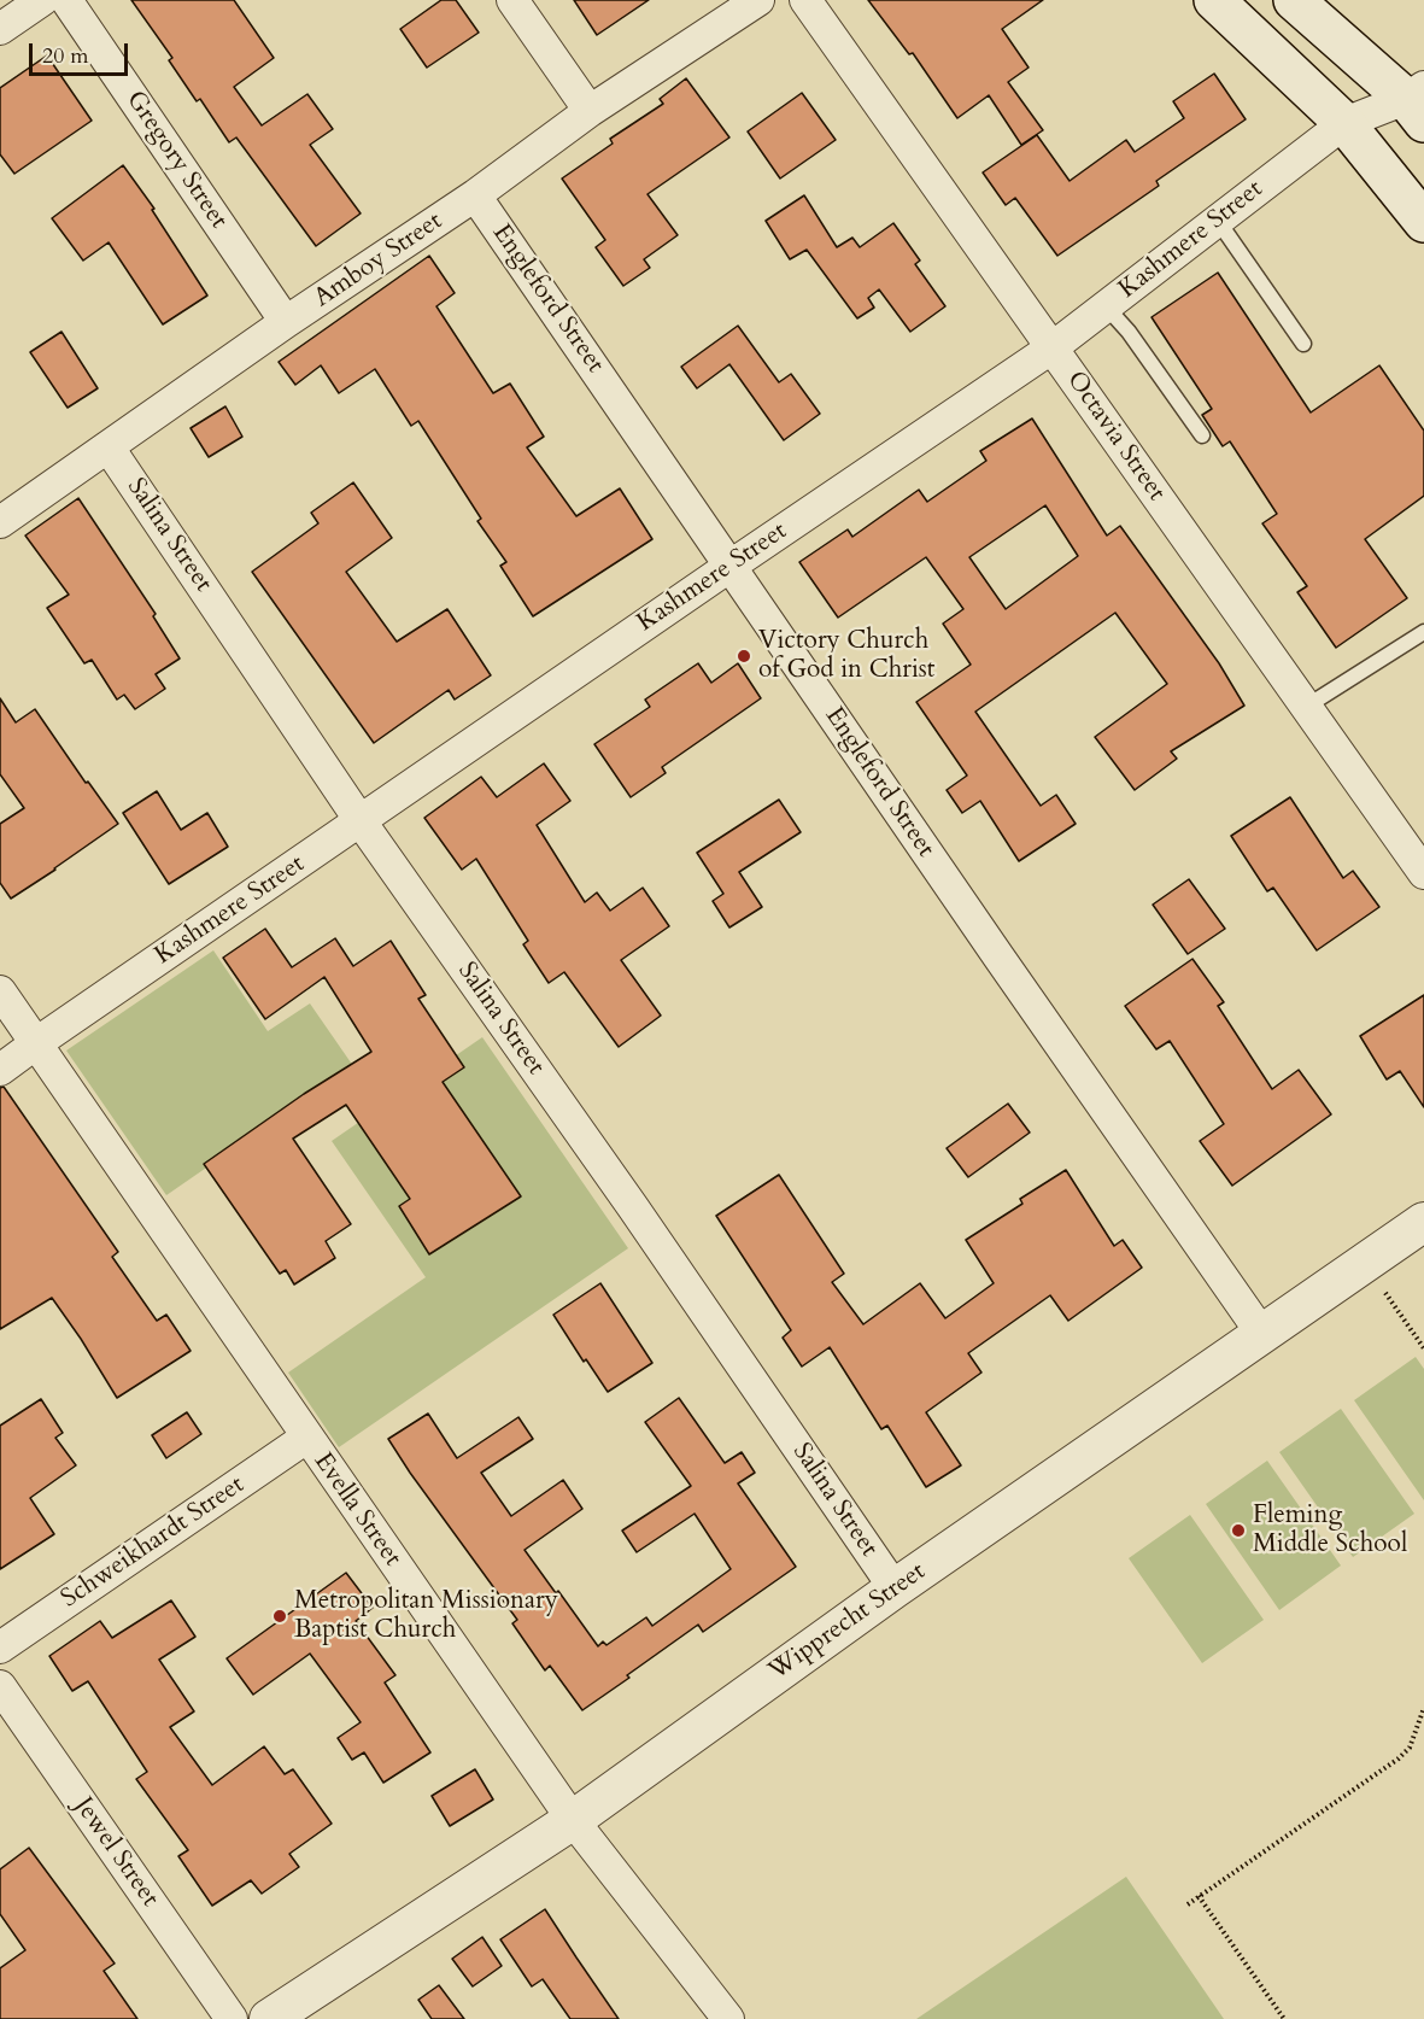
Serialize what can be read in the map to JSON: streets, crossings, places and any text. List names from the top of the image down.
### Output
{
  "streets": {
    "street": [
      "Gregory Street",
      "Kashmere Street",
      "Amboy Street",
      "Engleford Street",
      "Octavia Street",
      "Salina Street",
      "Evella Street",
      "Schweikhardt Street",
      "Wipprecht Street",
      "Jewel Street"
    ]
  },
  "crossings": [
    ["Gregory Street", "Amboy Street"],
    ["Kashmere Street", "Engleford Street"],
    ["Kashmere Street", "Octavia Street"],
    ["Kashmere Street", "Salina Street"],
    ["Kashmere Street", "Evella Street"],
    ["Amboy Street", "Engleford Street"],
    ["Amboy Street", "Salina Street"],
    ["Engleford Street", "Wipprecht Street"],
    ["Salina Street", "Wipprecht Street"],
    ["Evella Street", "Schweikhardt Street"],
    ["Evella Street", "Wipprecht Street"]
  ],
  "places": ["Victory Church of God in Christ", "Fleming Middle School", "Metropolitan Missionary Baptist Church"],
  "scale_bar": "20 m"
}
